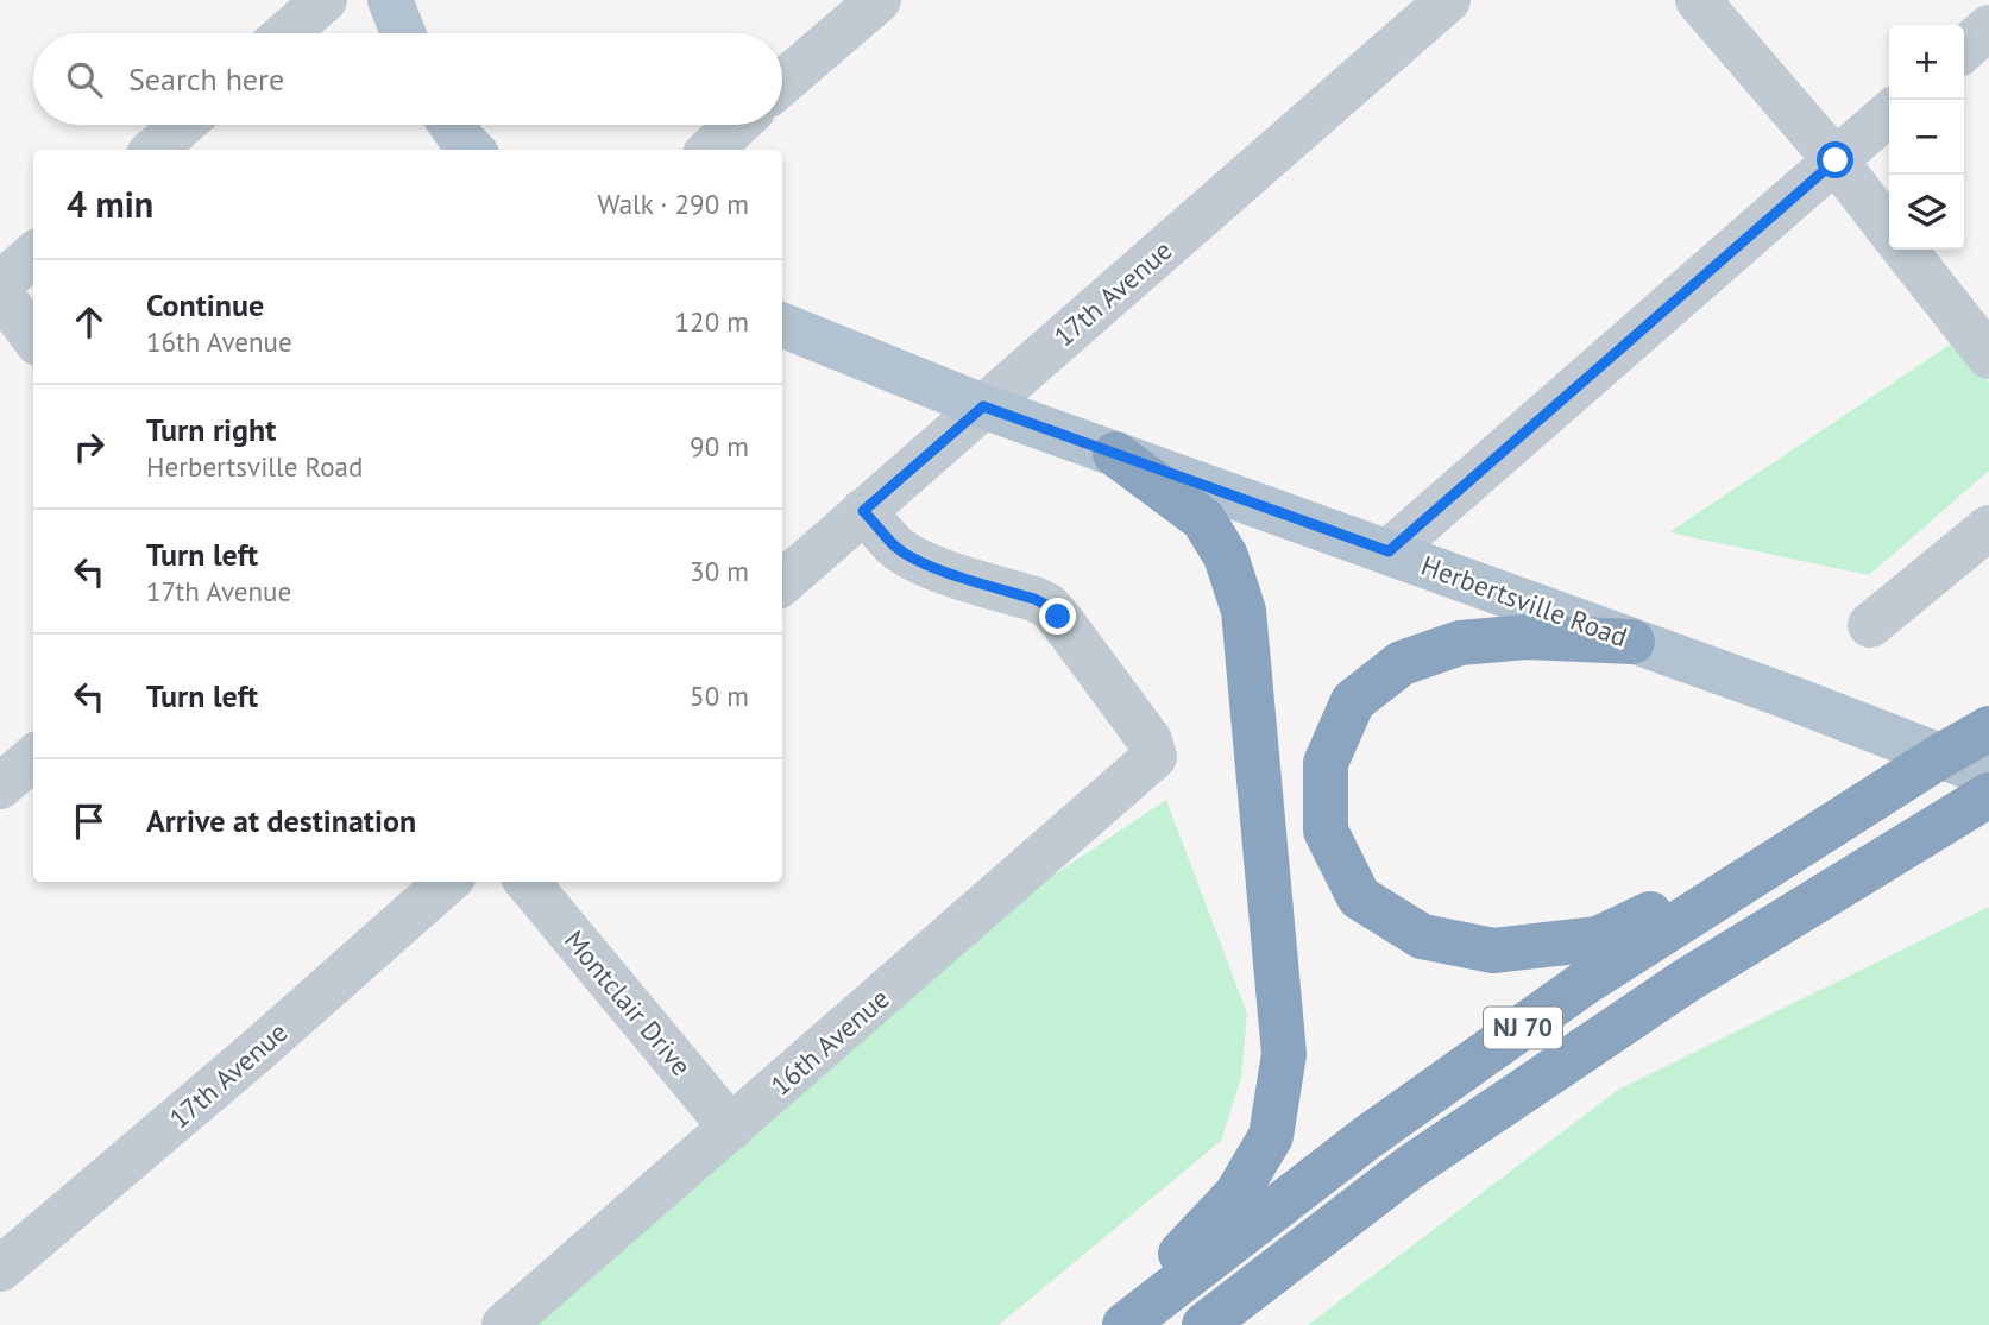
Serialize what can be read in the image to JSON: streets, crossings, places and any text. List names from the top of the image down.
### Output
{
  "streets": {
    "highway": ["NJ 70"],
    "main road": ["Herbertsville Road"],
    "street": ["17th Avenue", "Montclair Drive", "16th Avenue"]
  },
  "crossings": [
    ["17th Avenue", "Herbertsville Road"],
    ["17th Avenue", "16th Avenue"],
    ["Herbertsville Road", "NJ 70"],
    ["Montclair Drive", "16th Avenue"]
  ],
  "page": {
    "map_buttons": ["+", "−"],
    "search": "Search here",
    "heading": ["4 min", "Walk · 290 m"],
    "list": [
      ["Continue", "16th Avenue", "120 m"],
      ["Turn right", "Herbertsville Road", "90 m"],
      ["Turn left", "17th Avenue", "30 m"],
      ["Turn left", "50 m"],
      "Arrive at destination"
    ]
  }
}
